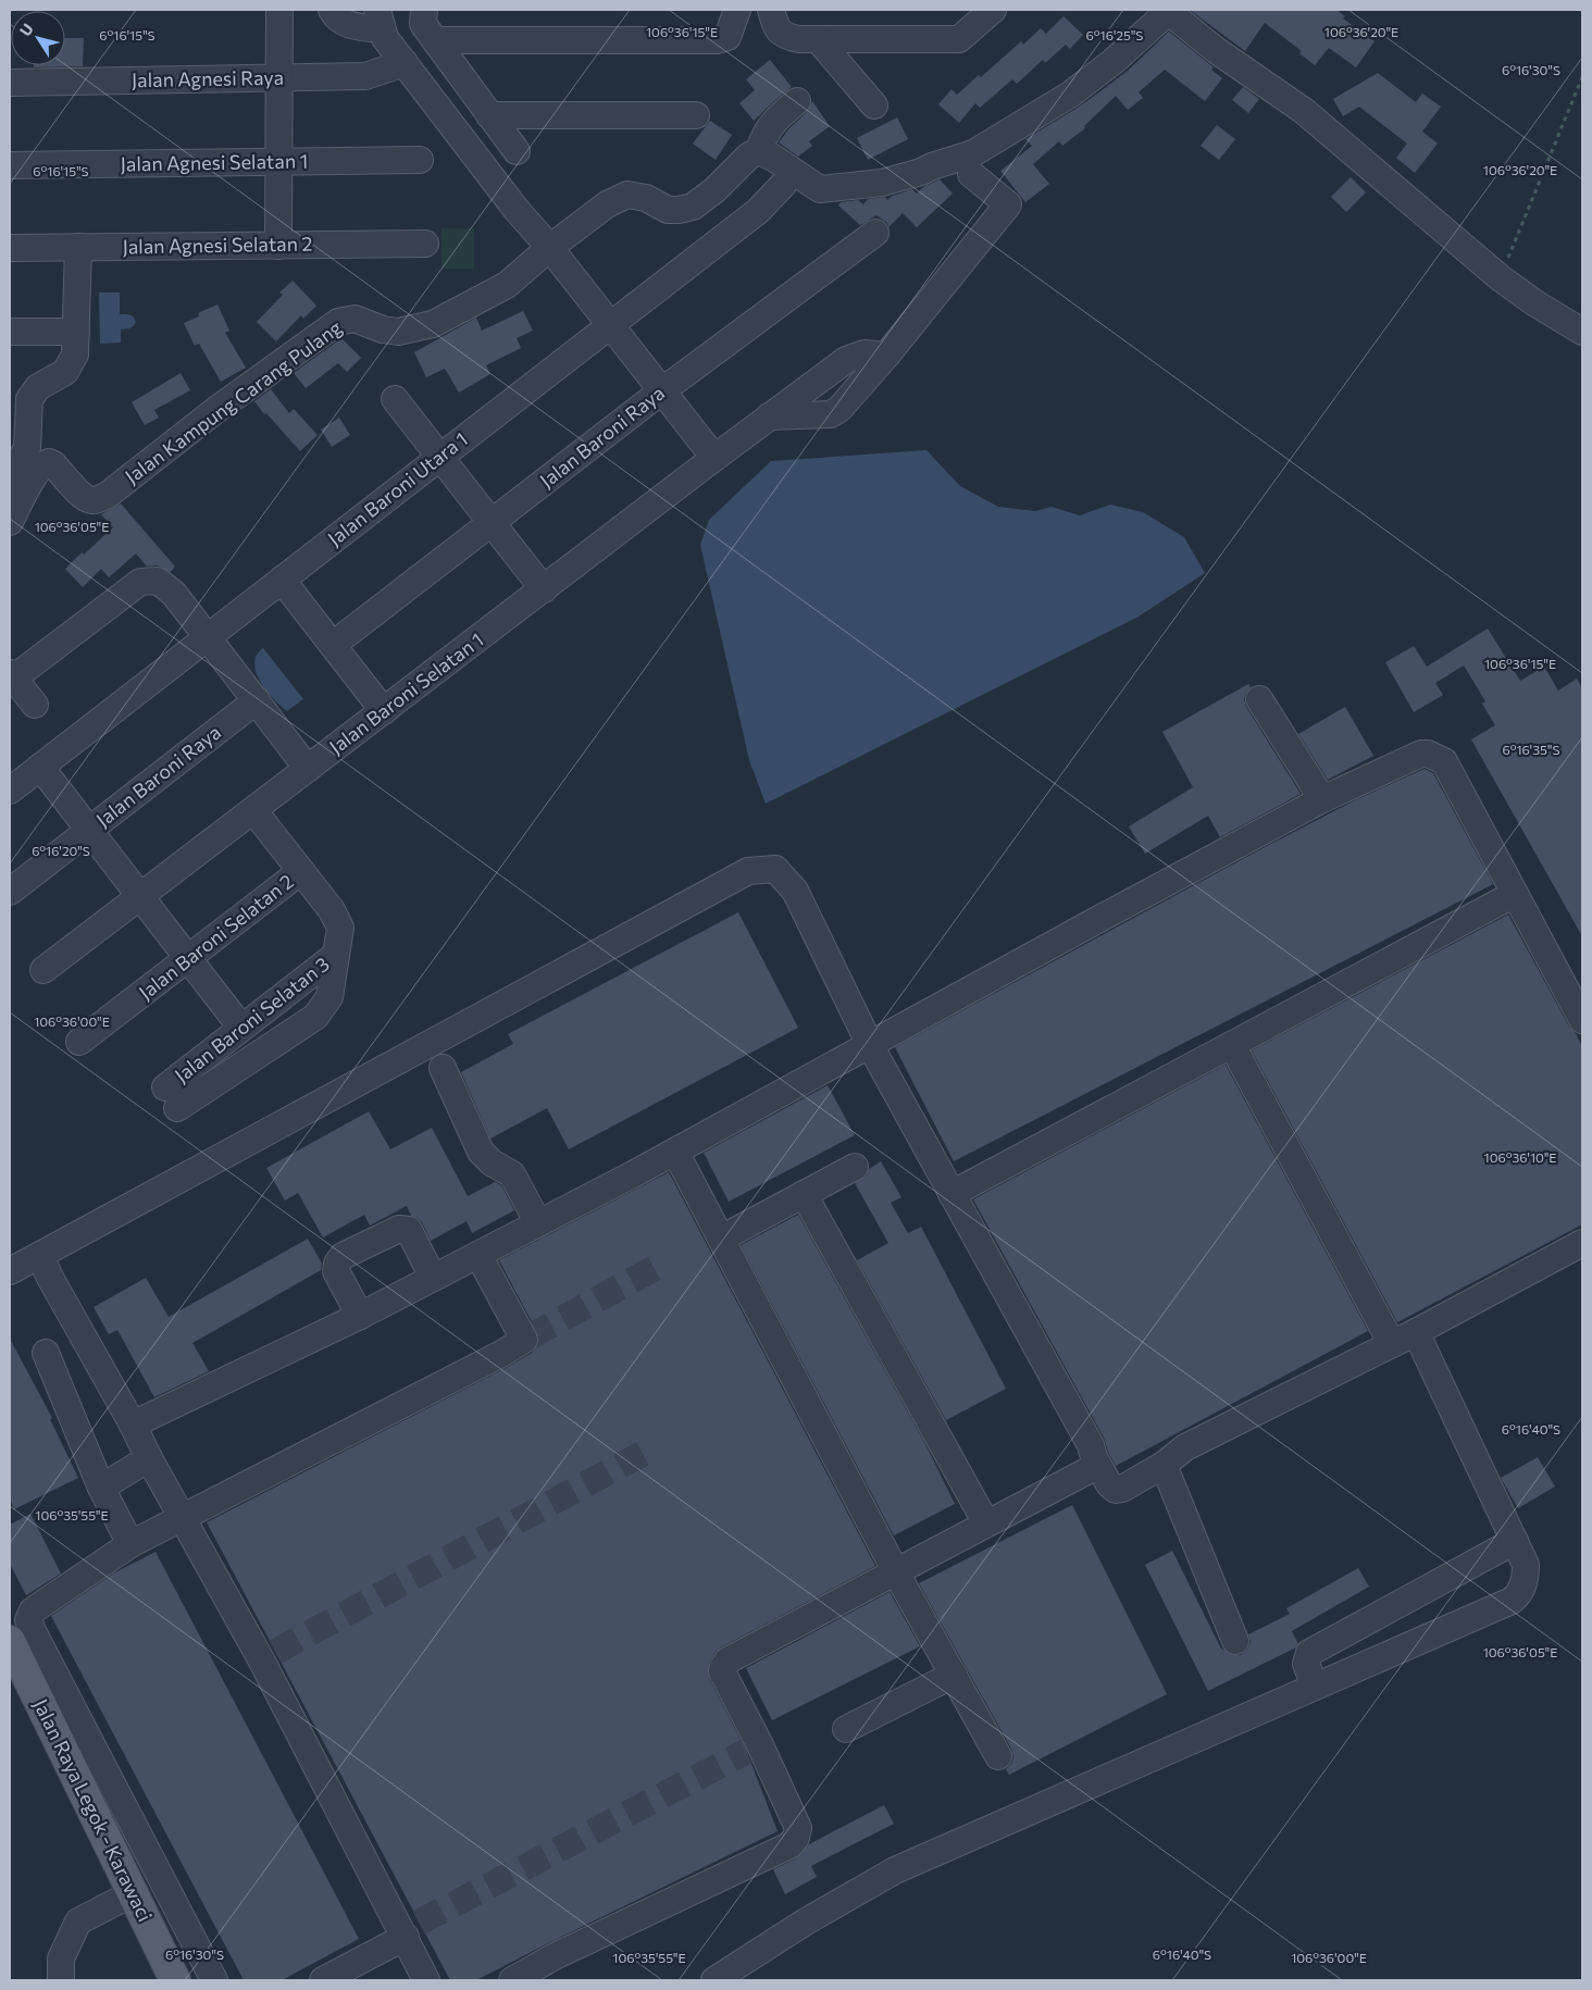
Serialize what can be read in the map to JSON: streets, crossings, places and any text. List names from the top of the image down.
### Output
{
  "streets": {
    "main road": ["Jalan Raya Legok - Karawaci"],
    "street": [
      "Jalan Agnesi Raya",
      "Jalan Agnesi Selatan 1",
      "Jalan Agnesi Selatan 2",
      "Jalan Kampung Carang Pulang",
      "Jalan Baroni Raya",
      "Jalan Baroni Utara 1",
      "Jalan Baroni Selatan 1",
      "Jalan Baroni Selatan 2",
      "Jalan Baroni Selatan 3"
    ]
  },
  "north": "top left",
  "coordinates": [
    "106°36'15\"E",
    "106°36'20\"E",
    "6°16'15\"S",
    "6°16'25\"S",
    "6°16'30\"S",
    "106°36'05\"E",
    "6°16'35\"S",
    "6°16'20\"S",
    "106°36'00\"E",
    "106°36'10\"E",
    "6°16'40\"S",
    "106°35'55\"E"
  ]
}
